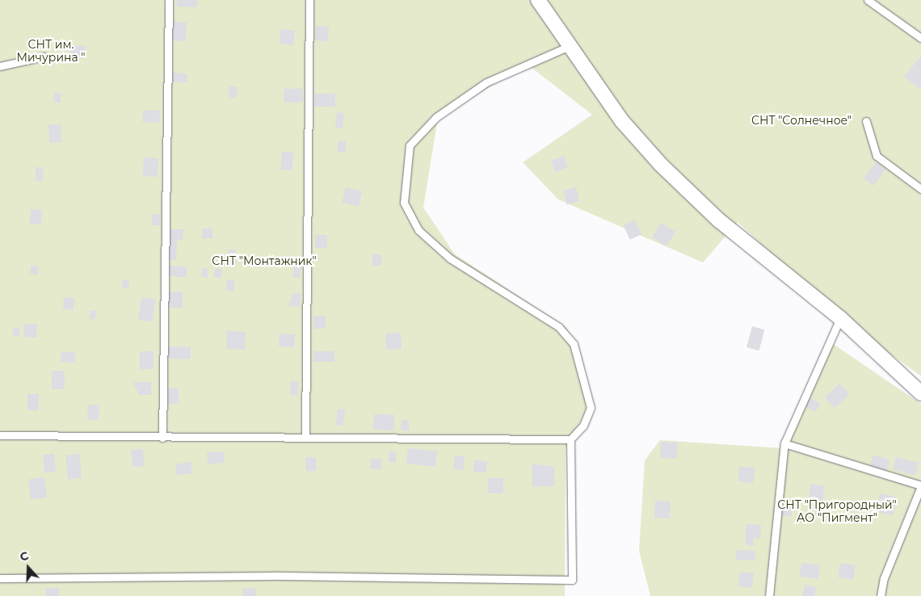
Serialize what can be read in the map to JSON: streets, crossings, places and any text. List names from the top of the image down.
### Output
{
  "parks": [
    "СНТ им. Мичурина \"",
    "СНТ \"Солнечное\"",
    "СНТ \"Монтажник\"",
    "СНТ \"Пригородный\" АО \"Пигмент\""
  ],
  "north": "top"
}
